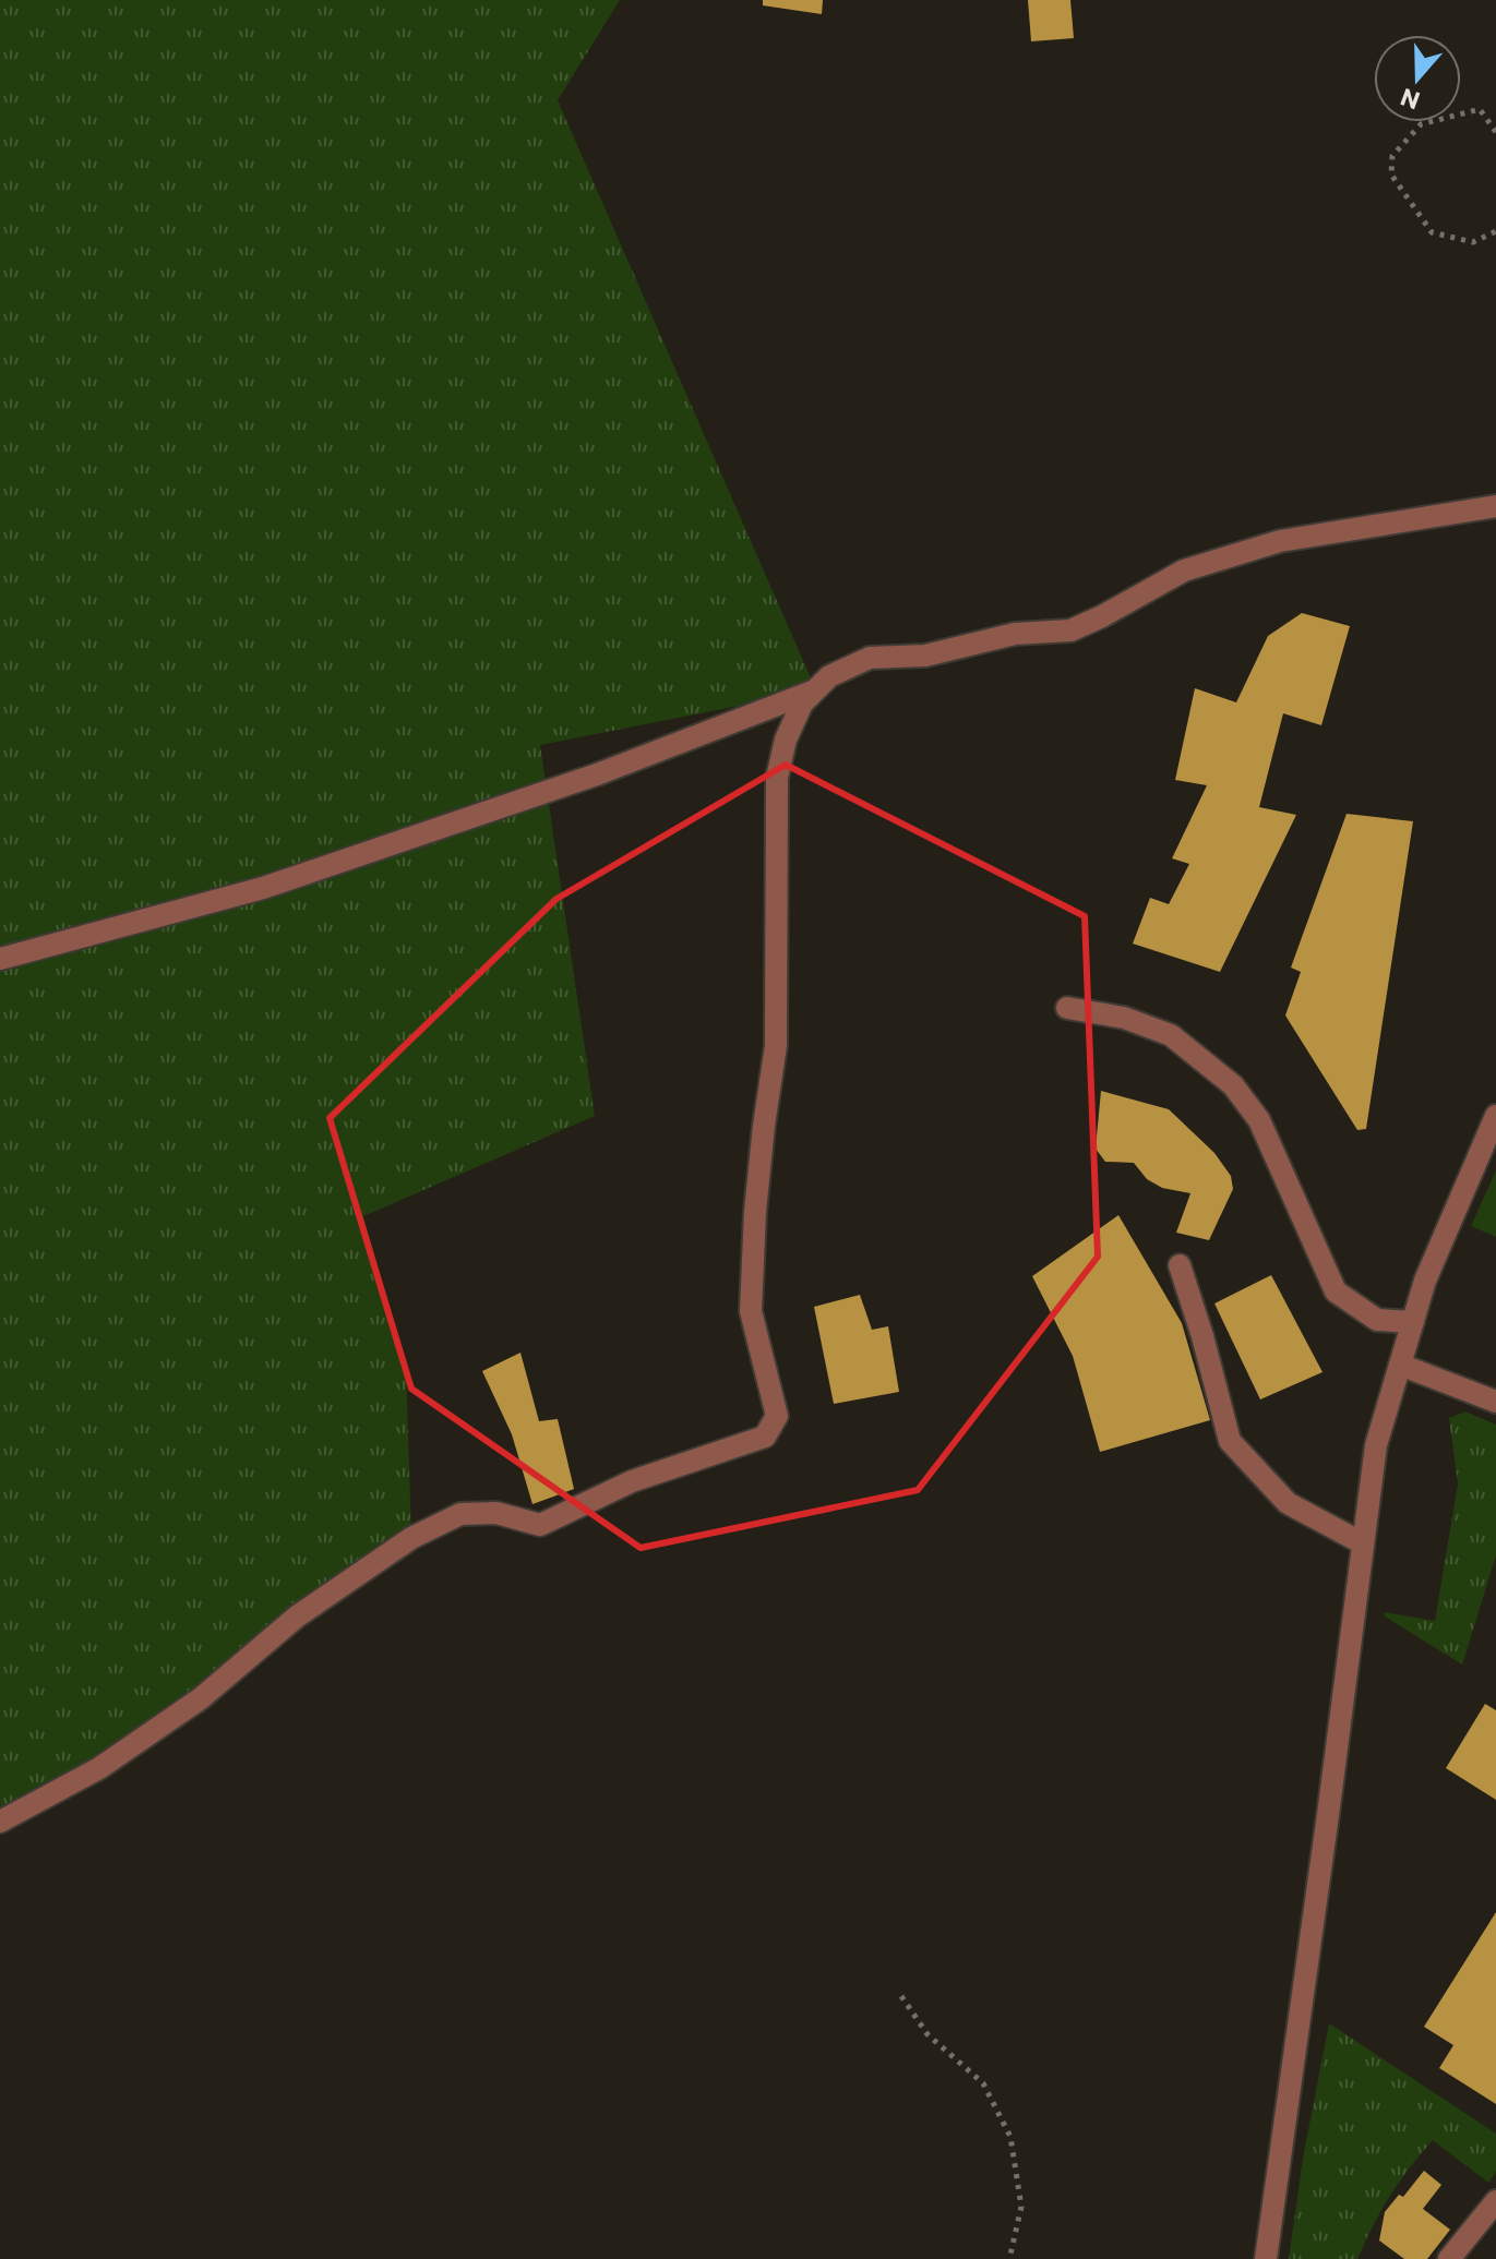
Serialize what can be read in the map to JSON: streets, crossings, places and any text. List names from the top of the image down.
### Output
{
  "north": "bottom"
}
